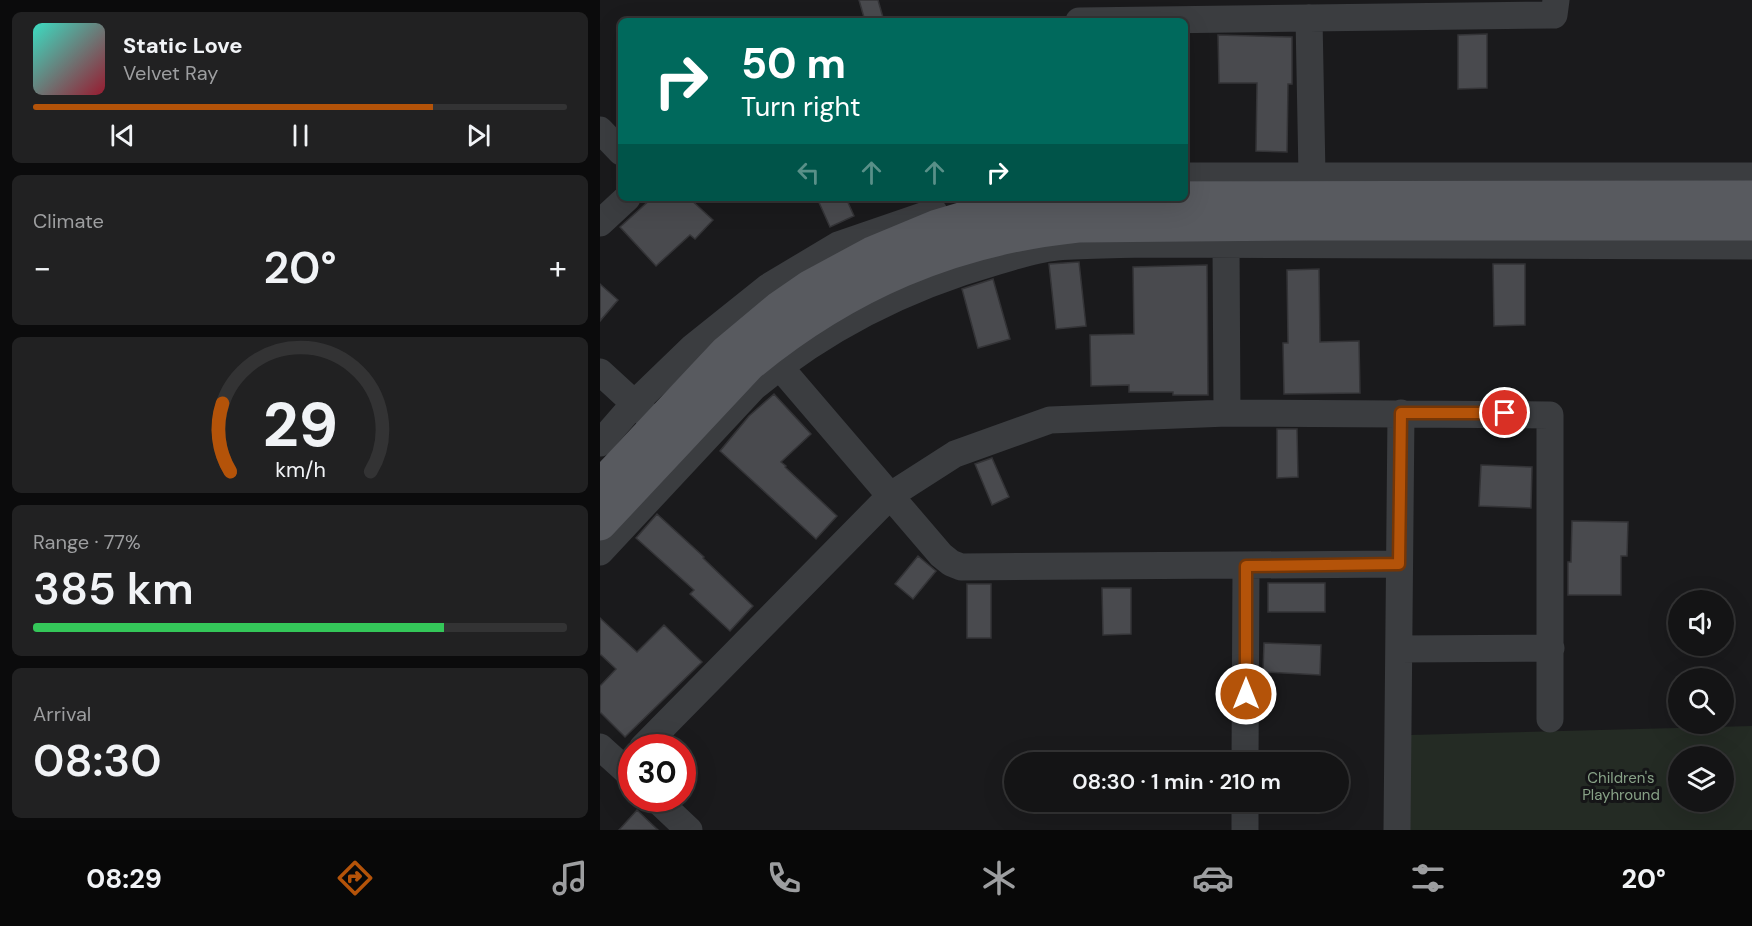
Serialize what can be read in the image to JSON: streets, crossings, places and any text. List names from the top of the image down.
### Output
{
  "parks": ["Children's Playhround"],
  "page": {
    "turn": ["50 m", "Turn right"],
    "song": ["Static Love", "Velvet Ray"],
    "tile": [
      "Climate",
      ["Range · 77%", "385 km"],
      ["Arrival", "08:30"]
    ],
    "heat": ["−", "20°", "+"],
    "limit": "30",
    "trip": "08:30 · 1 min · 210 m",
    "tabs": ["08:29", "20°"],
    "gauge": ["29", "km/h"]
  }
}
